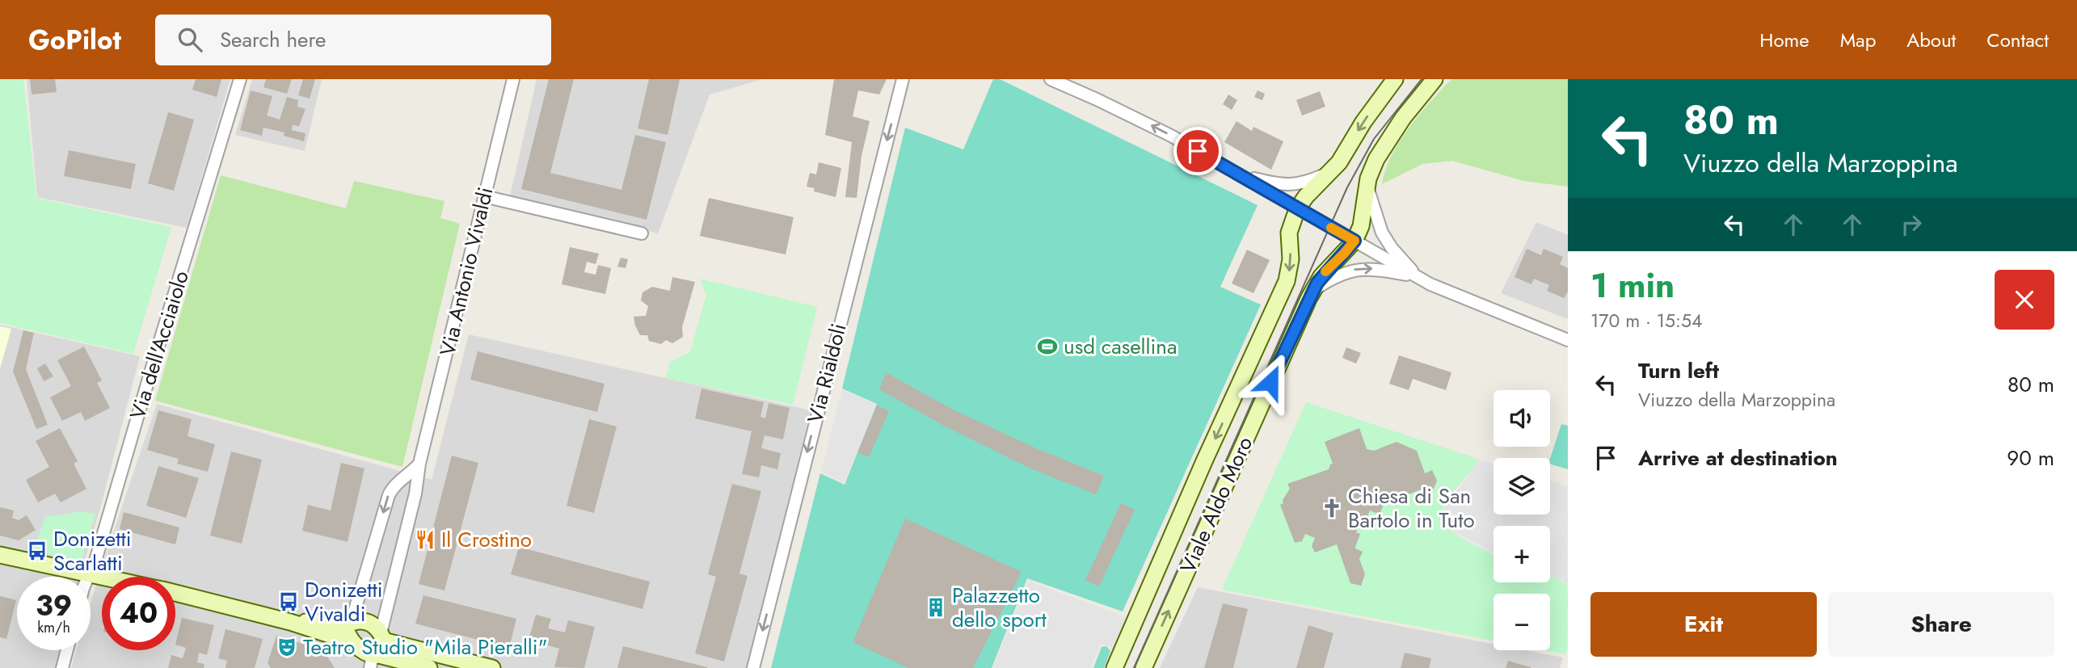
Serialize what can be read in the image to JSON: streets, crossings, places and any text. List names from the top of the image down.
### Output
{
  "streets": {
    "street": [
      "Via Antonio Vivaldi",
      "Via dell'Acciaiolo",
      "Via Rialdoli",
      "Viale Aldo Moro"
    ]
  },
  "one_way": ["Via Rialdoli"],
  "places": {
    "sports": ["usd casellina"],
    "church": ["Chiesa di San Bartolo in Tuto"],
    "restaurant": ["Il Crostino"],
    "bus stop": ["Donizetti Scarlatti", "Donizetti Vivaldi"],
    "building": ["Palazzetto dello sport"],
    "theatre": ["Teatro Studio \"Mila Pieralli\""]
  },
  "page": {
    "header": "GoPilot",
    "search": "Search here",
    "nav": [
      "Home",
      "Map",
      "About",
      "Contact"
    ],
    "turn": ["80 m", "Viuzzo della Marzoppina"],
    "heading": ["1 min", "170 m · 15:54"],
    "list": [
      {
        "name": "Turn left",
        "note": "Viuzzo della Marzoppina",
        "value": "80 m"
      },
      {
        "name": "Arrive at destination",
        "value": "90 m"
      }
    ],
    "map_buttons": ["+", "−"],
    "speed": "39 km/h",
    "limit": "40",
    "buttons": ["Exit", "Share"]
  }
}
